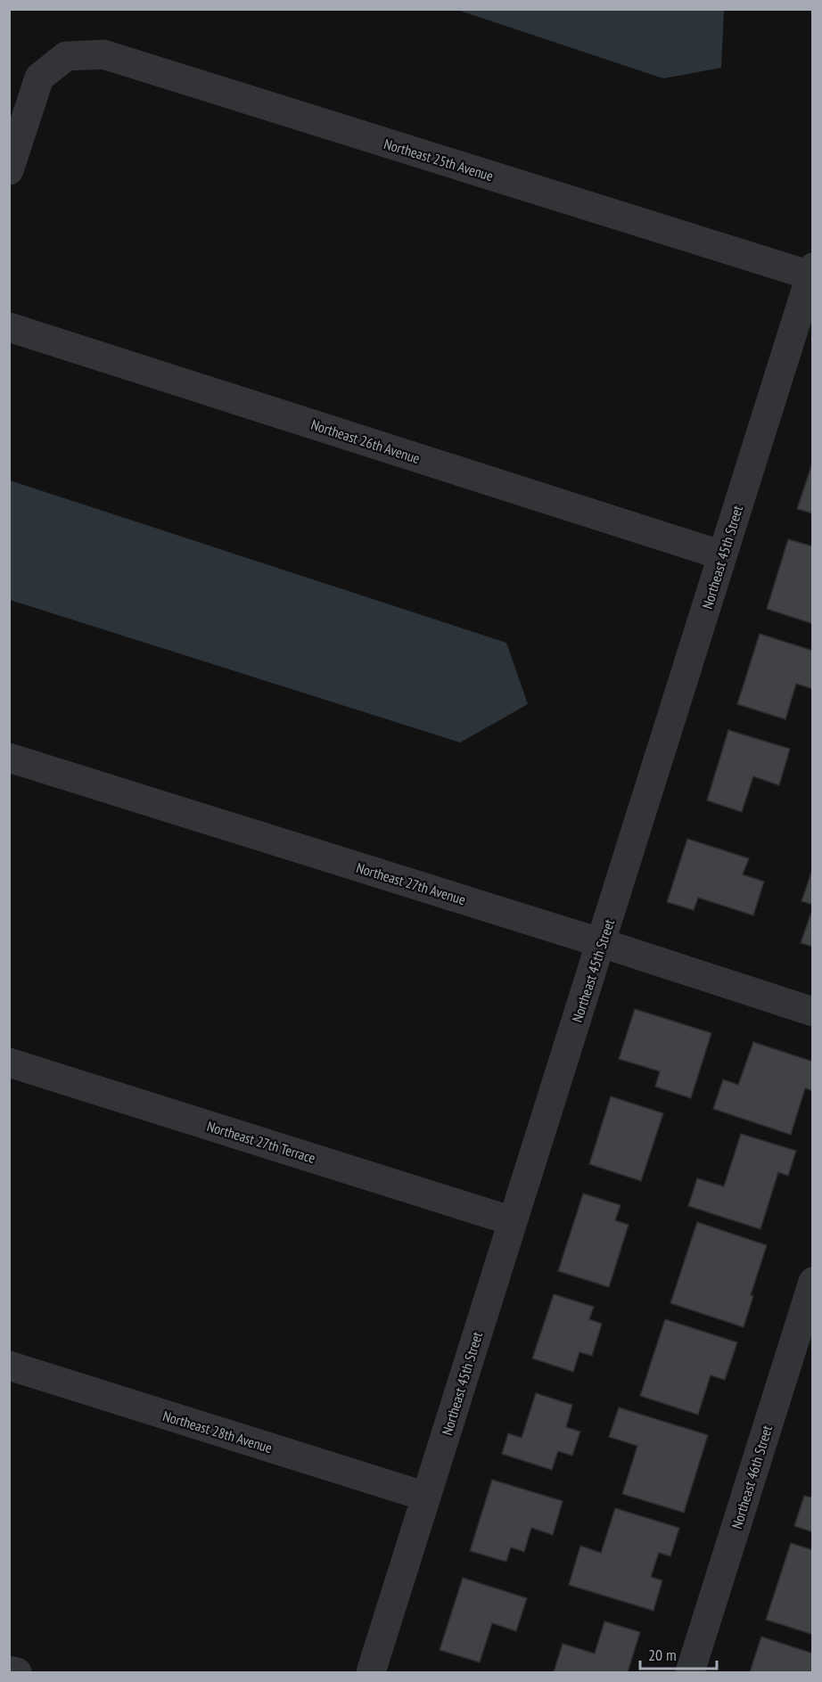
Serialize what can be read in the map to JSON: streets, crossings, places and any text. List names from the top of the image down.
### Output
{
  "streets": {
    "street": [
      "Northeast 25th Avenue",
      "Northeast 26th Avenue",
      "Northeast 45th Street",
      "Northeast 27th Avenue",
      "Northeast 27th Terrace",
      "Northeast 28th Avenue",
      "Northeast 46th Street"
    ]
  },
  "crossings": [
    ["Northeast 25th Avenue", "Northeast 45th Street"],
    ["Northeast 26th Avenue", "Northeast 45th Street"],
    ["Northeast 45th Street", "Northeast 27th Avenue"],
    ["Northeast 45th Street", "Northeast 27th Terrace"],
    ["Northeast 45th Street", "Northeast 28th Avenue"]
  ],
  "scale_bar": "20 m"
}
